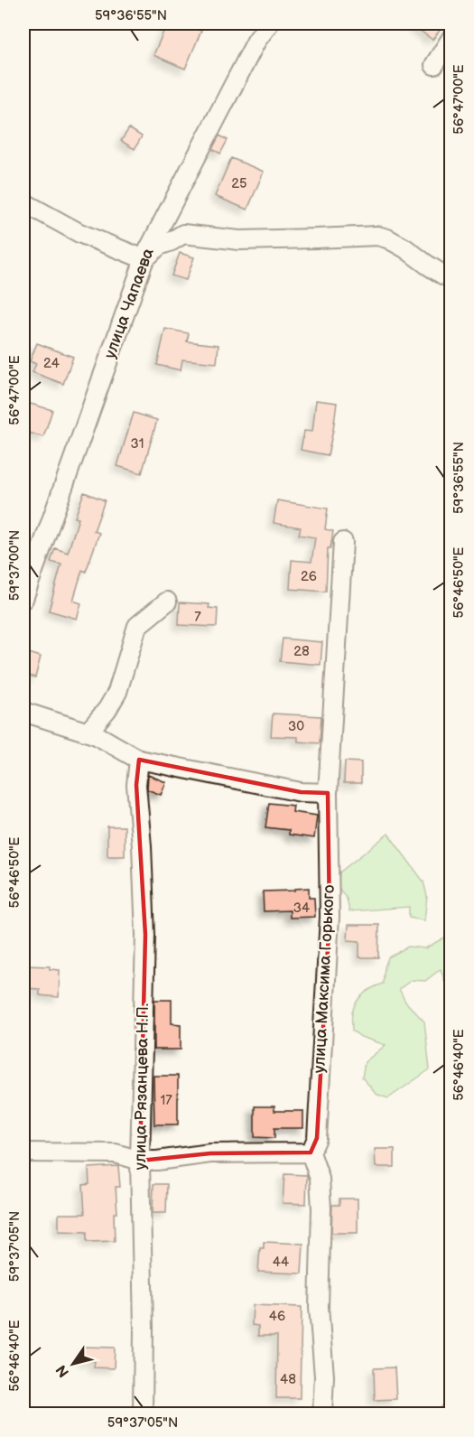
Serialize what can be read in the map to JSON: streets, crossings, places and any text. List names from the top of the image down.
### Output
{
  "streets": {
    "street": ["улица Чапаева", "улица Максима Горького", "улица Рязанцева Н.П."]
  },
  "house_numbers": [
    "25",
    "24",
    "31",
    "26",
    "7",
    "28",
    "30",
    "34",
    "17",
    "44",
    "46",
    "48"
  ],
  "north": "bottom left",
  "coordinates": [
    "59°36'55\"N",
    "56°47'00\"E",
    "59°37'00\"N",
    "56°46'50\"E",
    "56°46'40\"E",
    "59°37'05\"N"
  ]
}
